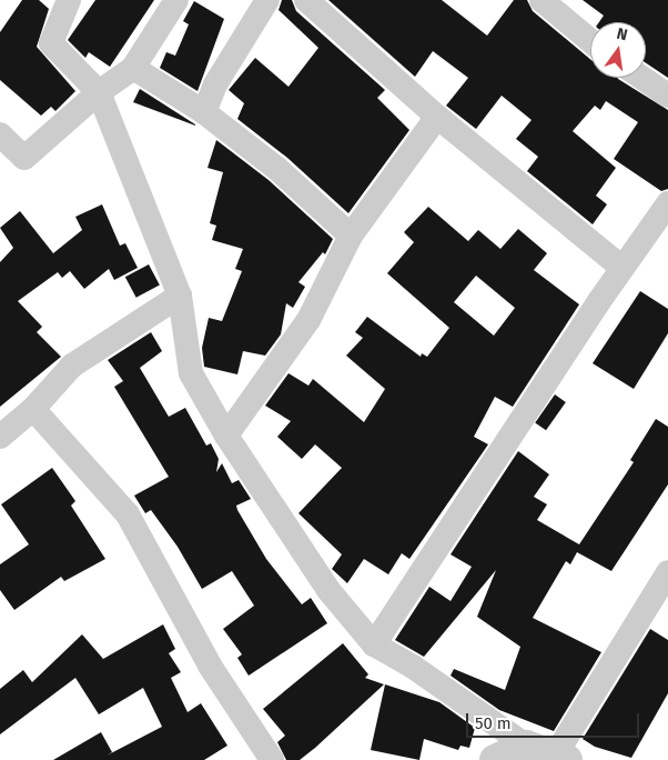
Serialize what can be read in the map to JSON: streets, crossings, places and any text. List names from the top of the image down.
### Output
{
  "scale_bar": "50 m",
  "north": "top"
}
